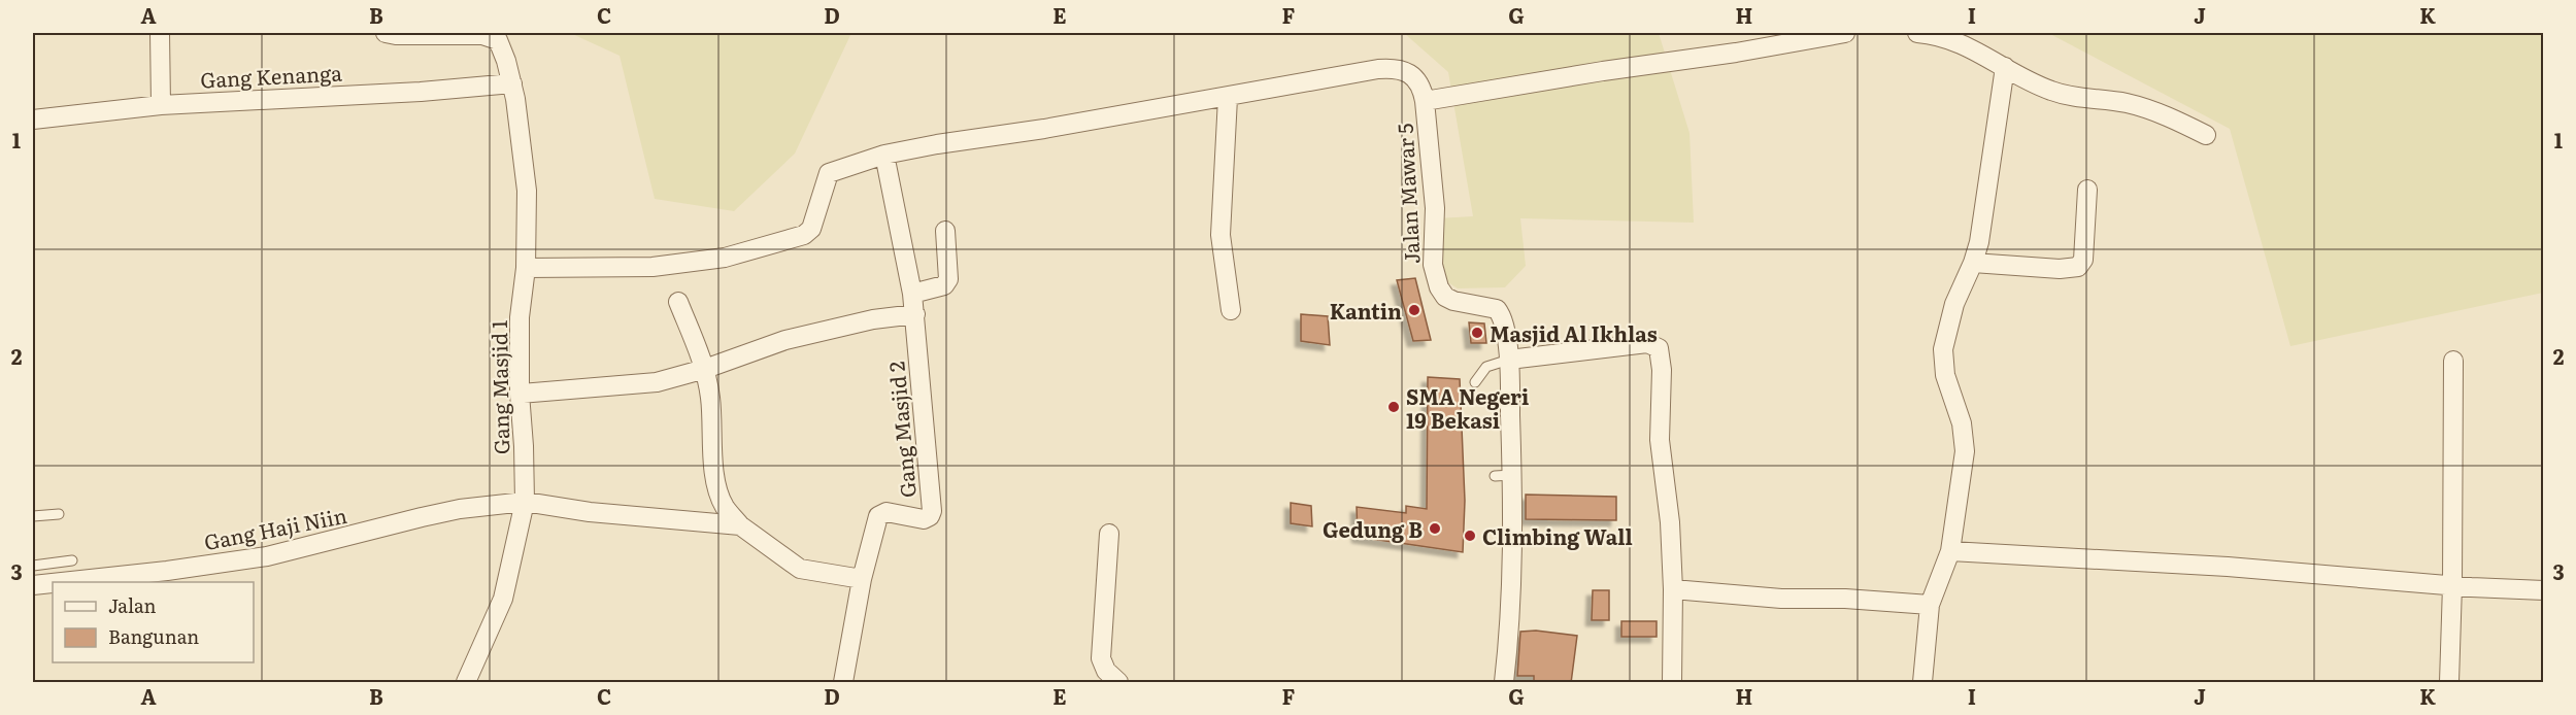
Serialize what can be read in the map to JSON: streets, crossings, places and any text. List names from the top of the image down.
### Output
{
  "streets": {
    "street": [
      "Gang Kenanga",
      "Jalan Mawar 5",
      "Gang Masjid 1",
      "Gang Masjid 2",
      "Gang Haji Niin"
    ]
  },
  "crossings": [
    ["Gang Kenanga", "Gang Masjid 1"],
    ["Gang Masjid 1", "Gang Haji Niin"]
  ],
  "places": [
    "Kantin",
    "Masjid Al Ikhlas",
    "SMA Negeri 19 Bekasi",
    "Gedung B",
    "Climbing Wall"
  ],
  "legend": ["Jalan", "Bangunan"],
  "grid": {
    "columns": [
      "A",
      "B",
      "C",
      "D",
      "E",
      "F",
      "G",
      "H",
      "I",
      "J",
      "K"
    ],
    "rows": ["1", "2", "3"]
  }
}
